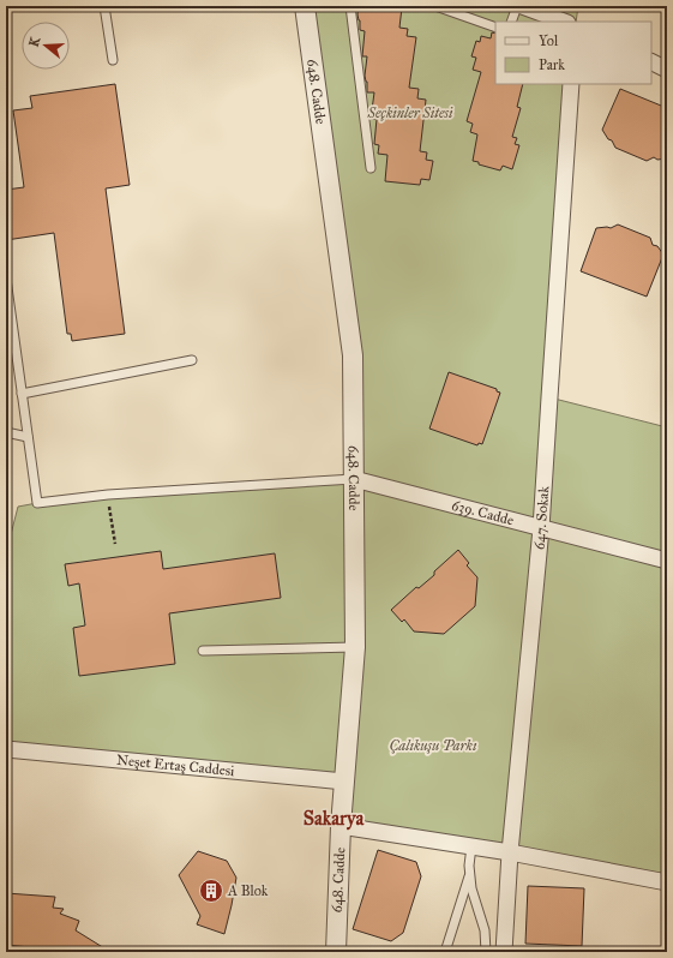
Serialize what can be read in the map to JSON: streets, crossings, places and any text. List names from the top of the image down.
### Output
{
  "streets": {
    "street": [
      "648. Cadde",
      "639. Cadde",
      "647. Sokak",
      "Neşet Ertaş Caddesi"
    ]
  },
  "crossings": [
    ["648. Cadde", "639. Cadde"],
    ["648. Cadde", "Neşet Ertaş Caddesi"],
    ["639. Cadde", "647. Sokak"]
  ],
  "districts": ["Sakarya"],
  "parks": ["Seçkinler Sitesi", "Çalıkuşu Parkı"],
  "places": {
    "building": ["A Blok"]
  },
  "legend": ["Yol", "Park"],
  "north": "left"
}
